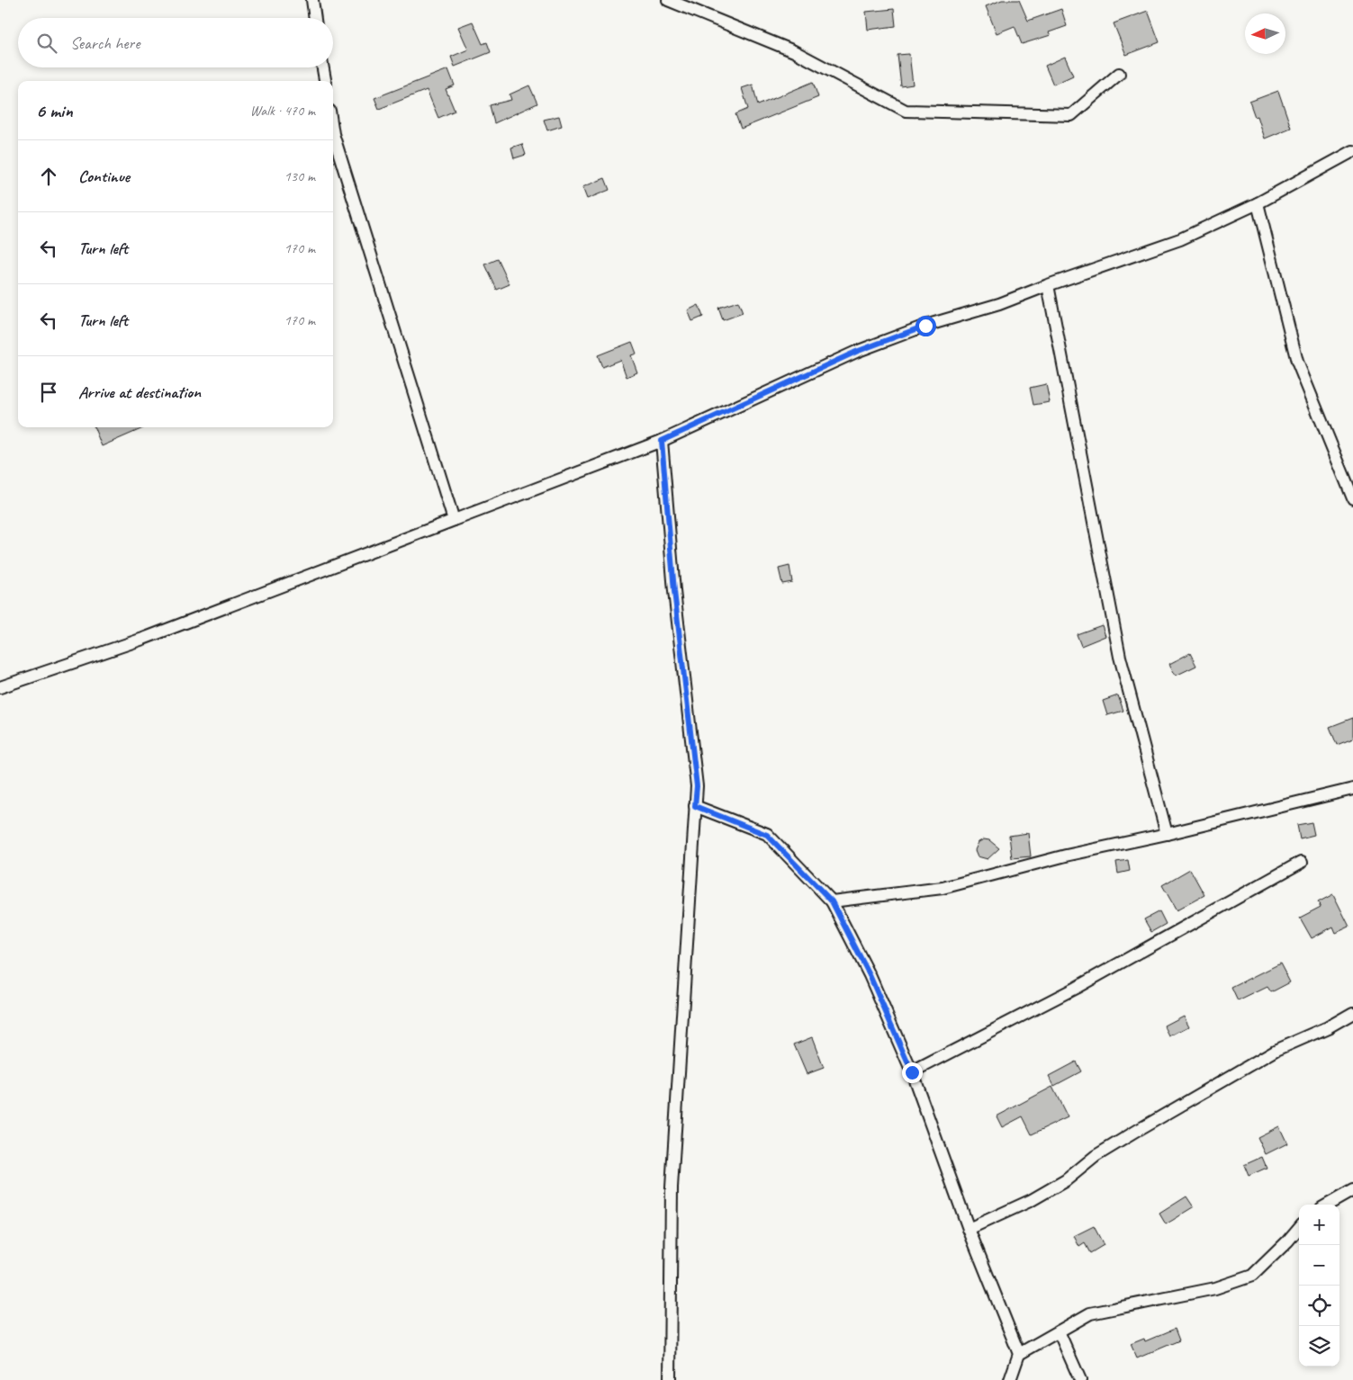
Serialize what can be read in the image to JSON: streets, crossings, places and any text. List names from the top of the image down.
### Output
{
  "north": "left",
  "page": {
    "search": "Search here",
    "heading": ["6 min", "Walk · 470 m"],
    "list": [
      ["Continue", "130 m"],
      ["Turn left", "170 m"],
      ["Turn left", "170 m"],
      "Arrive at destination"
    ],
    "map_buttons": ["+", "−"]
  }
}
